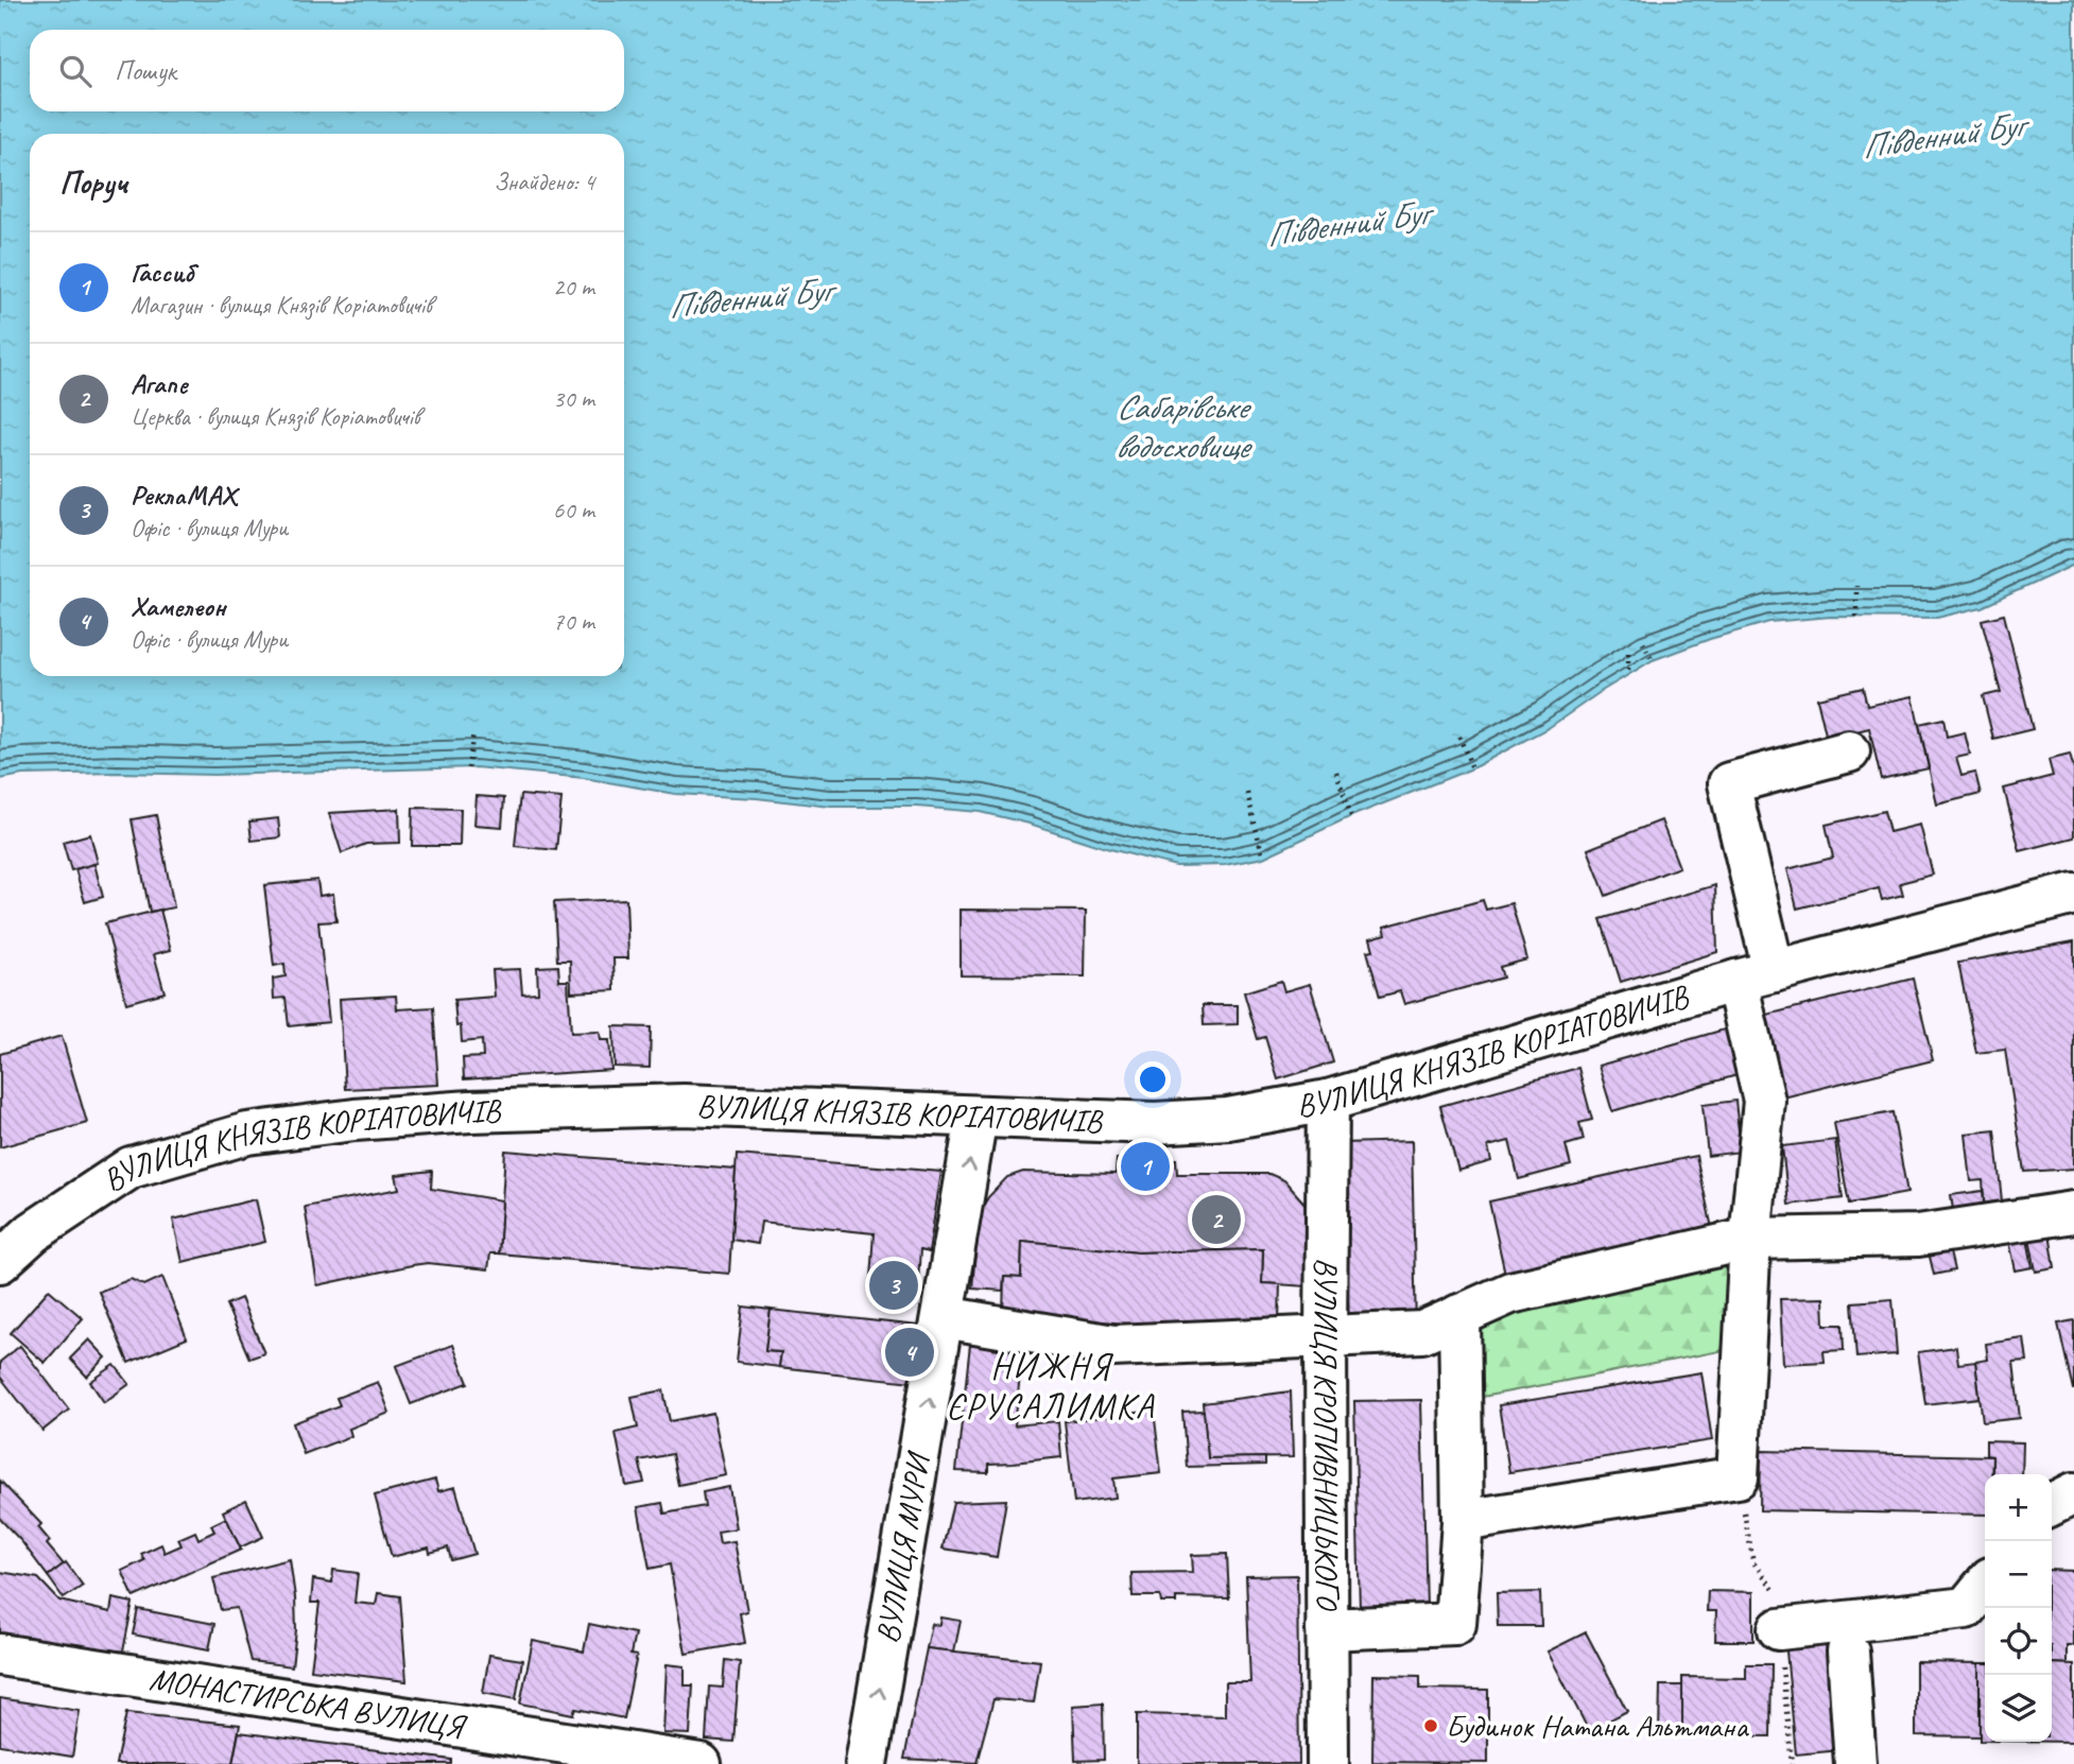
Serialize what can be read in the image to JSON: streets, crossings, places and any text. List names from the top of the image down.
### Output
{
  "streets": {
    "street": [
      "ВУЛИЦЯ КНЯЗІВ КОРІАТОВИЧІВ",
      "ВУЛИЦЯ КРОПИВНИЦЬКОГО",
      "ВУЛИЦЯ МУРИ",
      "МОНАСТИРСЬКА ВУЛИЦЯ"
    ]
  },
  "crossings": [
    ["ВУЛИЦЯ КНЯЗІВ КОРІАТОВИЧІВ", "ВУЛИЦЯ КРОПИВНИЦЬКОГО"],
    ["ВУЛИЦЯ КНЯЗІВ КОРІАТОВИЧІВ", "ВУЛИЦЯ МУРИ"]
  ],
  "one_way": ["ВУЛИЦЯ МУРИ"],
  "districts": ["НИЖНЯ ЄРУСАЛИМКА"],
  "water": ["Південний Буг", "Сабарівське водосховище"],
  "places": ["Будинок Натана Альтмана"],
  "page": {
    "search": "Пошук",
    "heading": ["Поруч", "Знайдено: 4"],
    "list": [
      {
        "mark": "1",
        "name": "Гассиб",
        "note": "Магазин · вулиця Князів Коріатовичів",
        "value": "20 m"
      },
      {
        "mark": "2",
        "name": "Агапе",
        "note": "Церква · вулиця Князів Коріатовичів",
        "value": "30 m"
      },
      {
        "mark": "3",
        "name": "РеклаМАХ",
        "note": "Офіс · вулиця Мури",
        "value": "60 m"
      },
      {
        "mark": "4",
        "name": "Хамелеон",
        "note": "Офіс · вулиця Мури",
        "value": "70 m"
      }
    ],
    "pins": [
      "1",
      "2",
      "3",
      "4"
    ],
    "map_buttons": ["+", "−"]
  }
}
